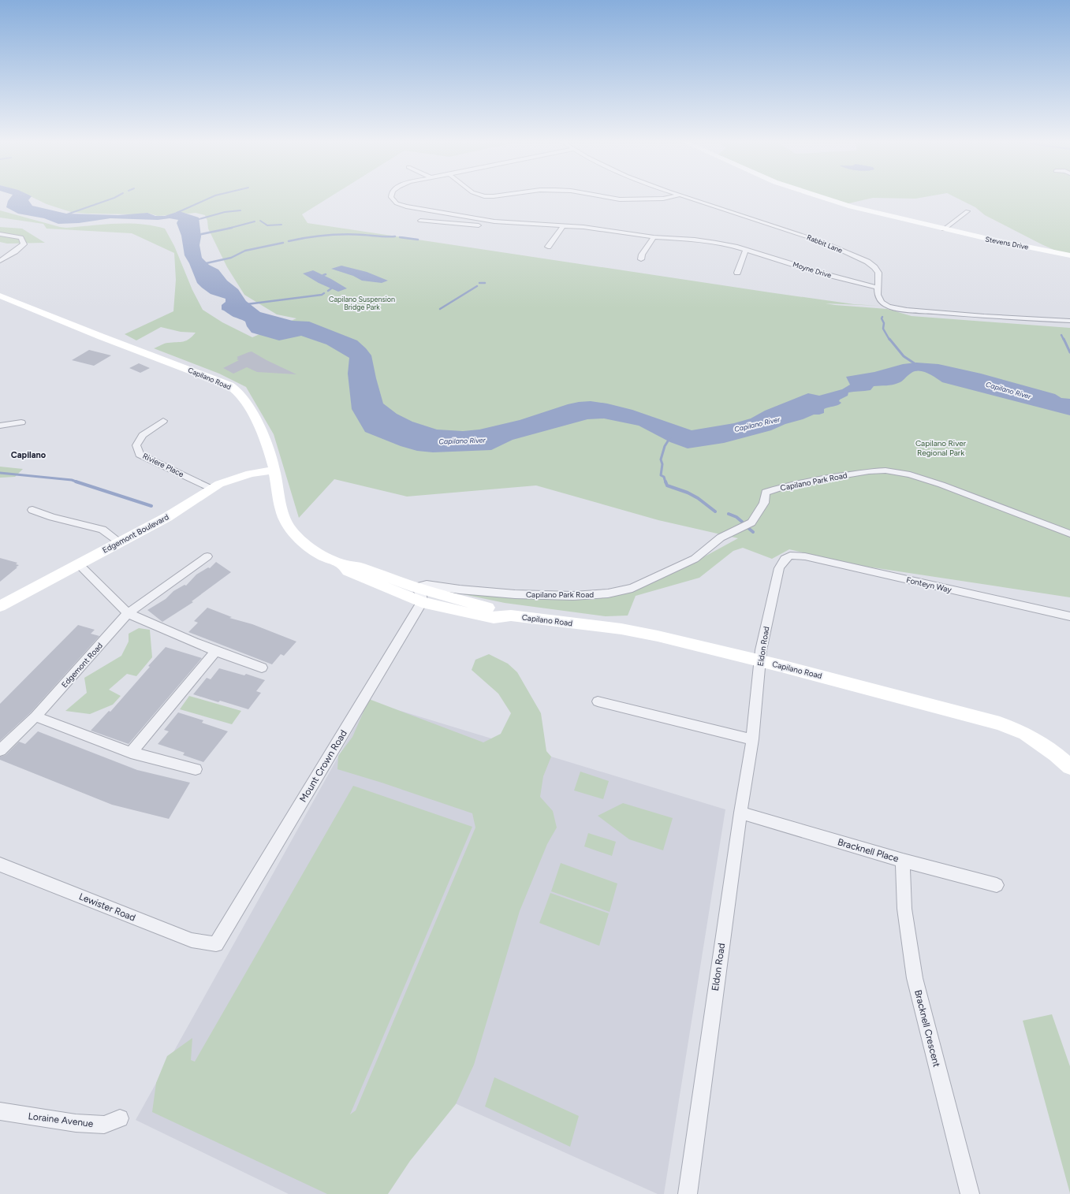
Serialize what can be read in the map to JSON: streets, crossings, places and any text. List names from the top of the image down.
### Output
{
  "streets": {
    "main road": ["Stevens Drive", "Capilano Road", "Edgemont Boulevard"],
    "street": [
      "Rabbit Lane",
      "Moyne Drive",
      "Riviere Place",
      "Capilano Park Road",
      "Fonteyn Way",
      "Eldon Road",
      "Edgemont Road",
      "Mount Crown Road",
      "Bracknell Place",
      "Lewister Road",
      "Bracknell Crescent",
      "Loraine Avenue"
    ]
  },
  "crossings": [
    ["Rabbit Lane", "Moyne Drive"],
    ["Capilano Road", "Capilano Park Road"],
    ["Capilano Road", "Edgemont Boulevard"],
    ["Capilano Road", "Eldon Road"],
    ["Capilano Road", "Mount Crown Road"],
    ["Riviere Place", "Edgemont Boulevard"],
    ["Fonteyn Way", "Eldon Road"],
    ["Eldon Road", "Bracknell Place"],
    ["Mount Crown Road", "Lewister Road"],
    ["Bracknell Place", "Bracknell Crescent"]
  ],
  "districts": ["Capilano"],
  "water": ["Capilano River"],
  "parks": ["Capilano Suspension Bridge Park", "Capilano River Regional Park"]
}
